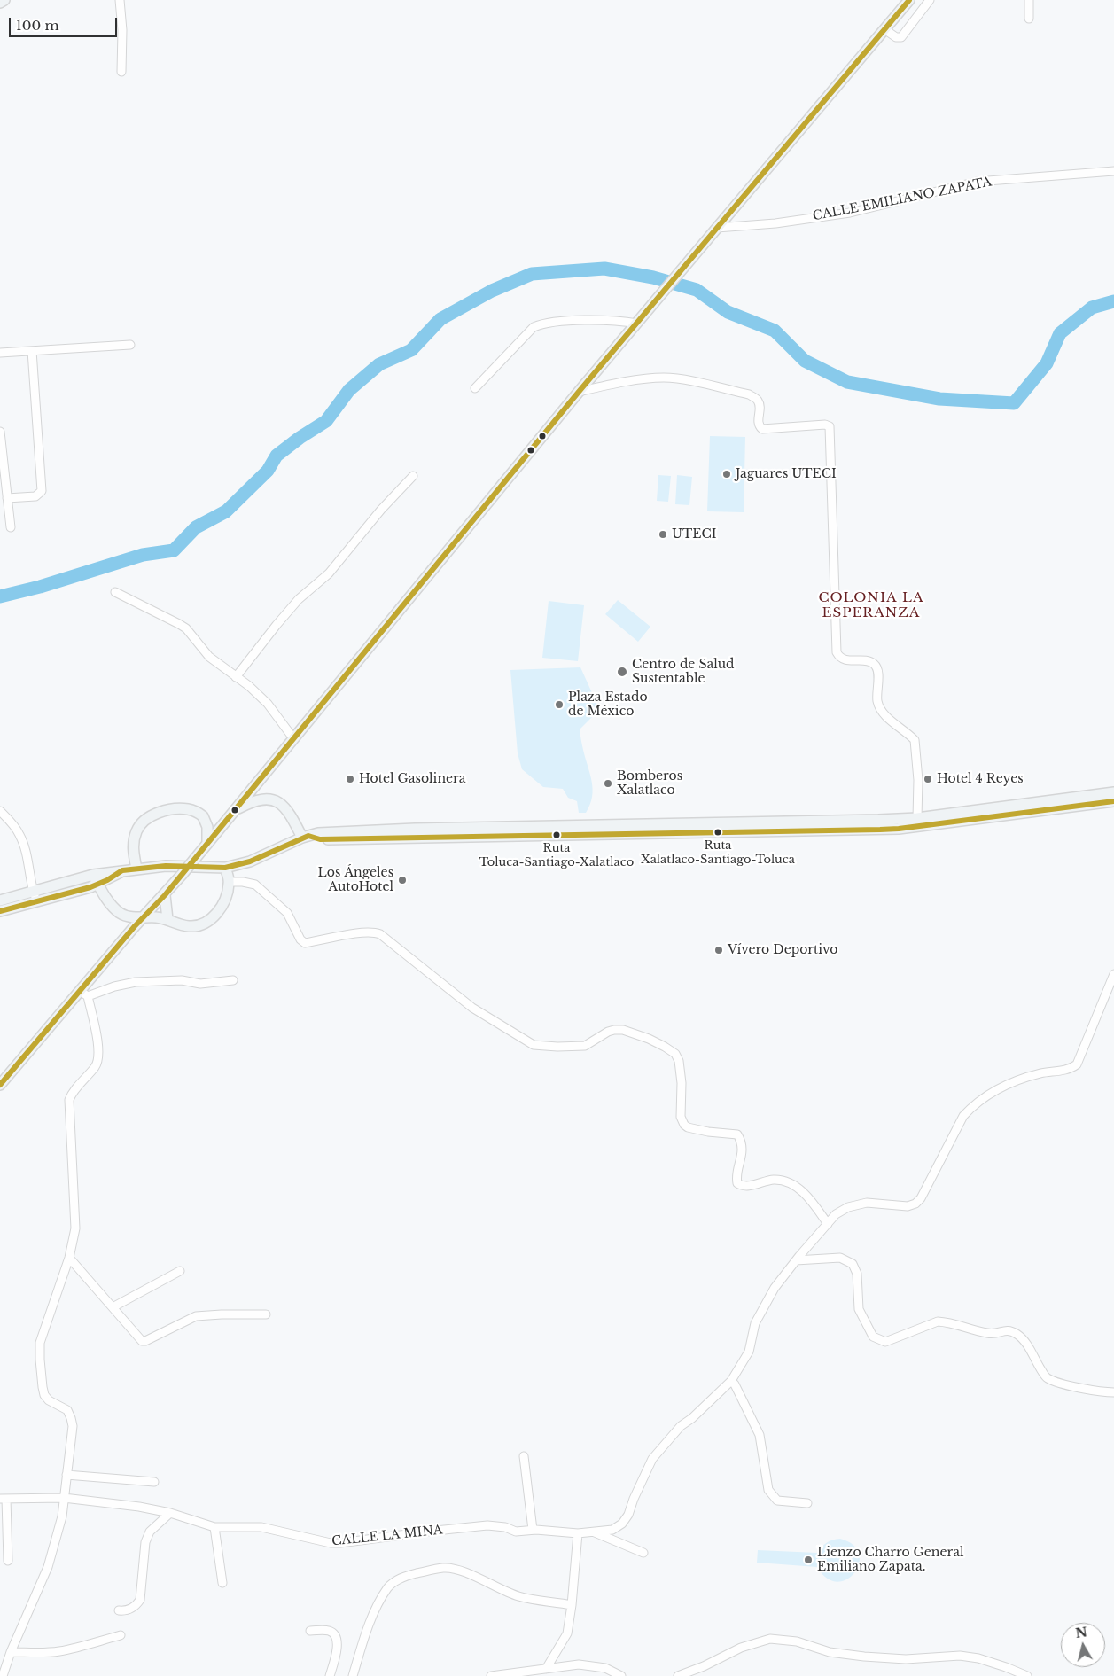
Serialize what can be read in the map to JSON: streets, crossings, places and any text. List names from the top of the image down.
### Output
{
  "streets": {
    "street": ["CALLE EMILIANO ZAPATA", "CALLE LA MINA"]
  },
  "districts": ["COLONIA LA ESPERANZA"],
  "places": [
    "Jaguares UTECI",
    "UTECI",
    "Centro de Salud Sustentable",
    "Plaza Estado de México",
    "Hotel Gasolinera",
    "Hotel 4 Reyes",
    "Bomberos Xalatlaco",
    "Ruta Xalatlaco-Santiago-Toluca",
    "Ruta Toluca-Santiago-Xalatlaco",
    "Los Ángeles AutoHotel",
    "Vívero Deportivo",
    "Lienzo Charro General Emiliano Zapata."
  ],
  "scale_bar": "100 m",
  "north": "top"
}
